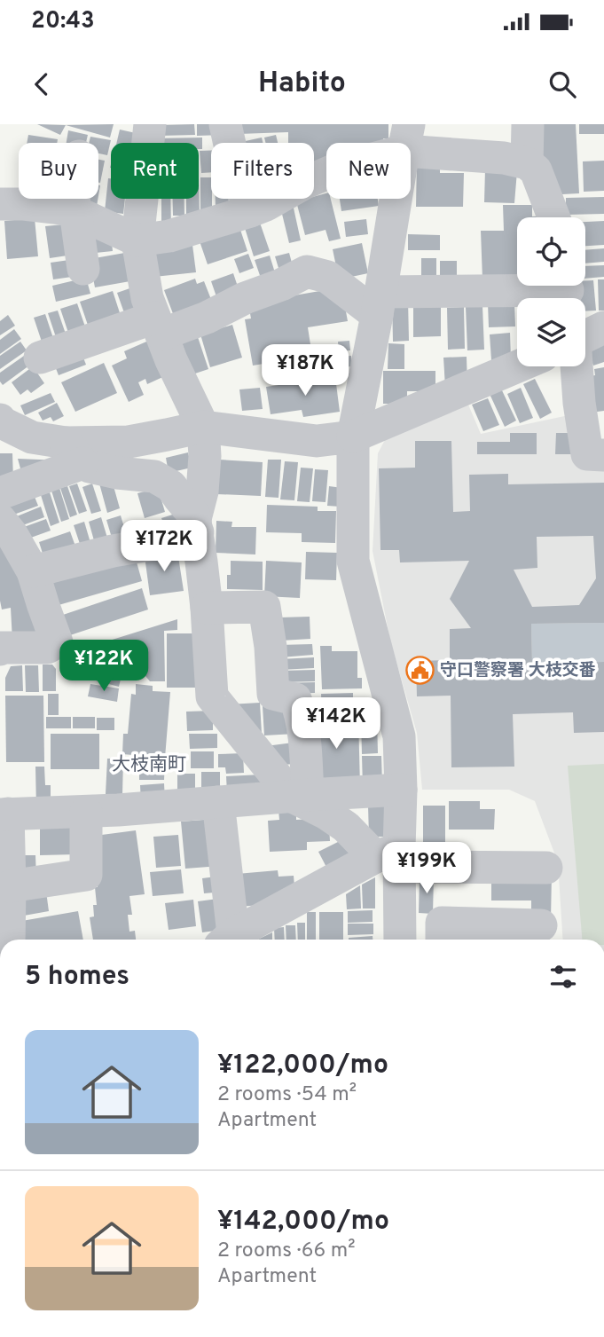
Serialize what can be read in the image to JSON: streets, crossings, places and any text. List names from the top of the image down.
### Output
{
  "districts": ["大枝南町"],
  "places": {
    "public building": ["守口警察署 大枝交番"]
  },
  "page": {
    "status": "20:43",
    "header": "Habito",
    "chip": [
      "Buy",
      "Rent",
      "Filters",
      "New"
    ],
    "price": [
      "¥187K",
      "¥172K",
      "¥122K",
      "¥142K",
      "¥199K"
    ],
    "heading": "5 homes",
    "list": [
      {
        "name": "¥122,000/mo",
        "note": "2 rooms · 54 m² · Apartment"
      },
      {
        "name": "¥142,000/mo",
        "note": "2 rooms · 66 m² · Apartment"
      }
    ]
  }
}
